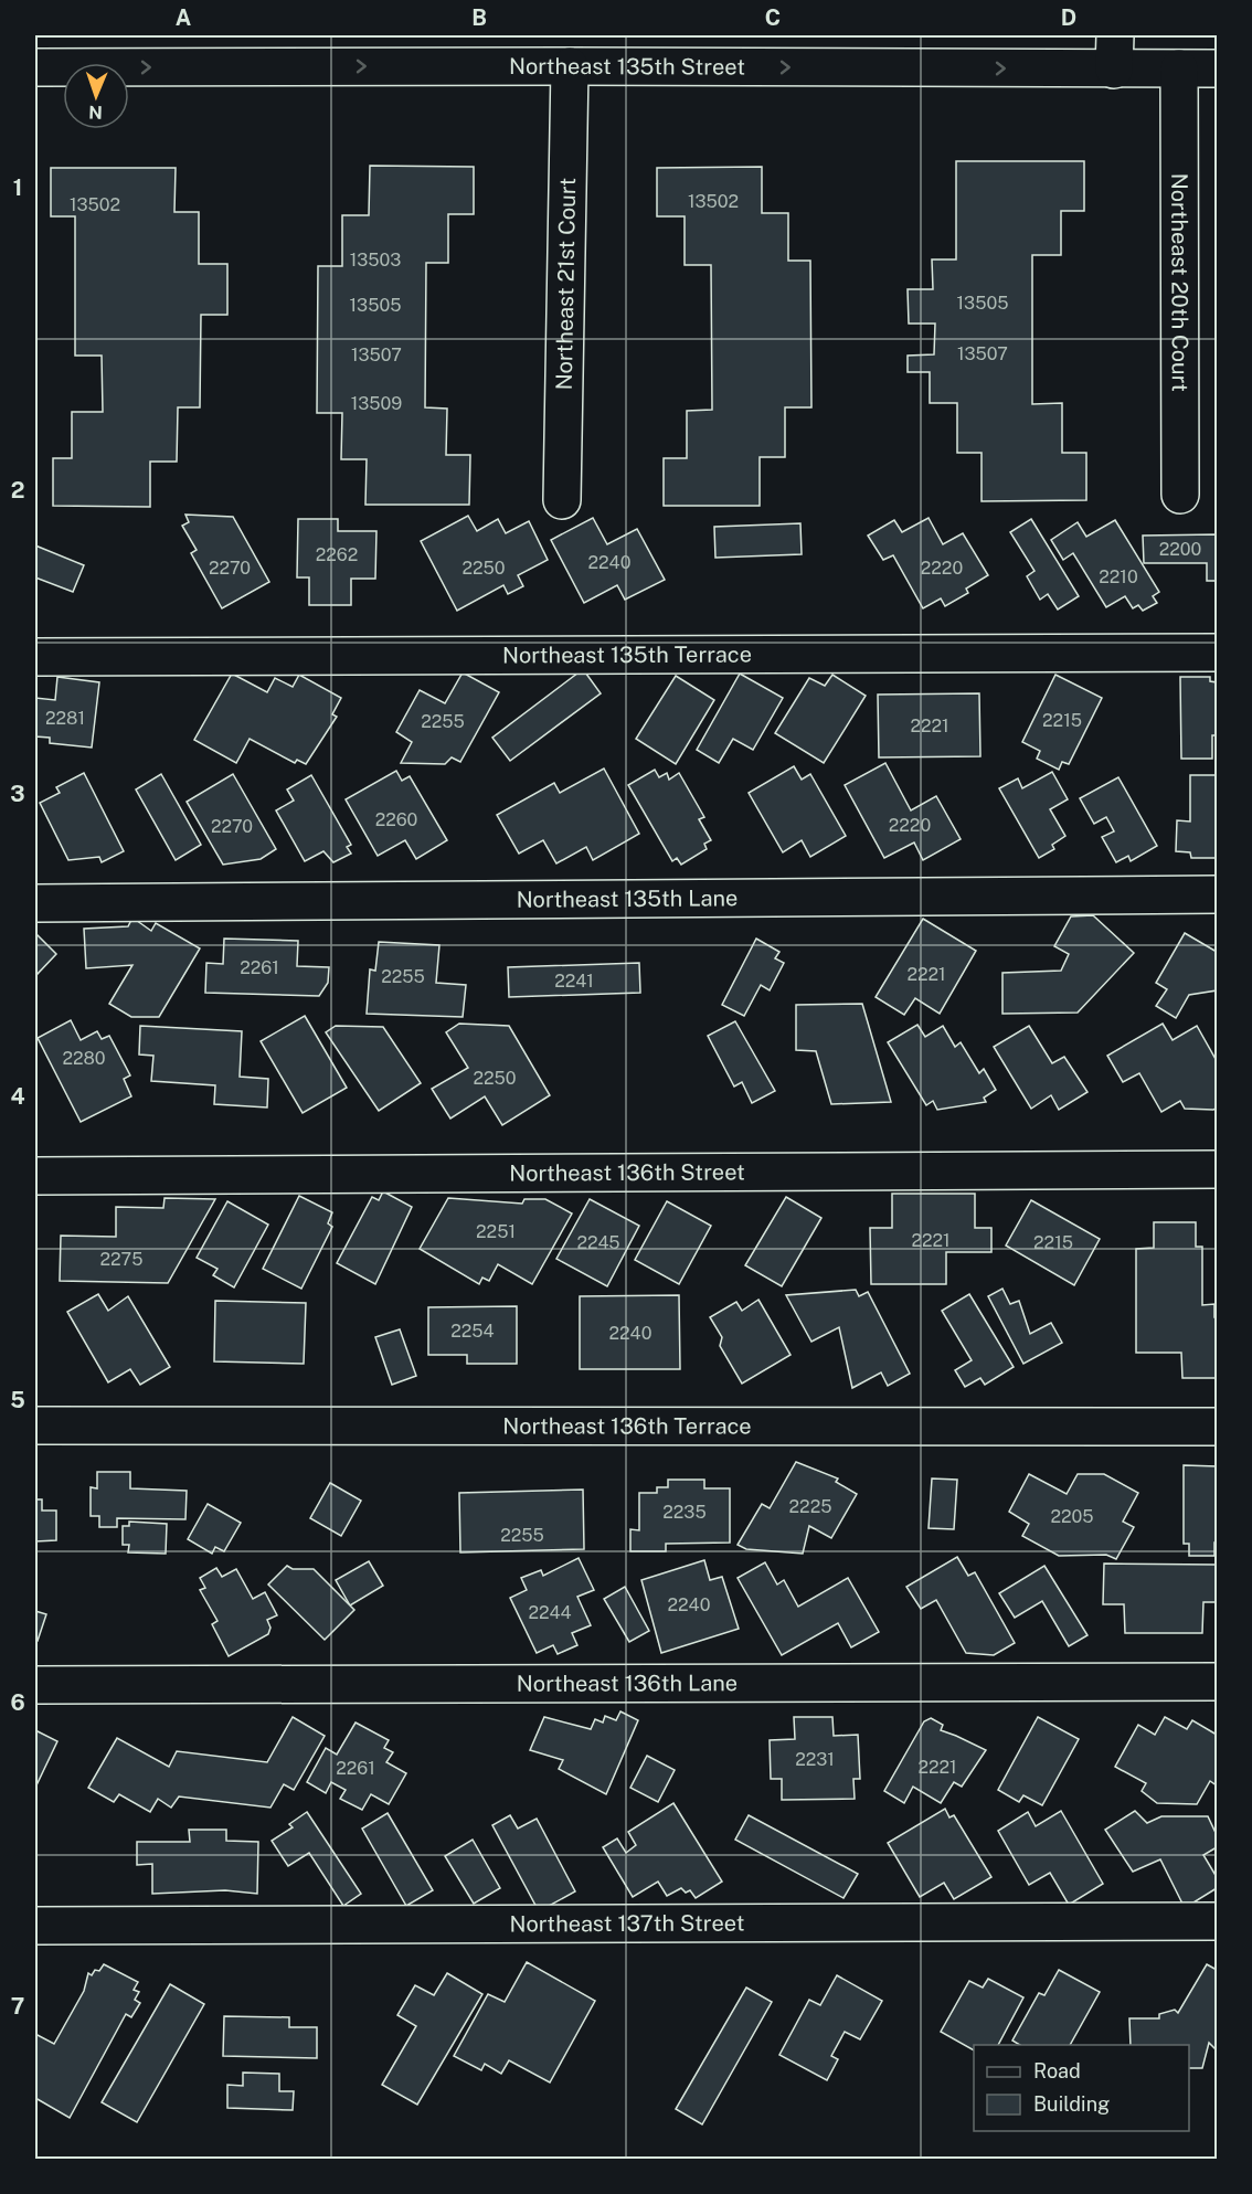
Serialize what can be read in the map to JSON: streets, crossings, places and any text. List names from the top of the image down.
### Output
{
  "streets": {
    "street": [
      "Northeast 135th Street",
      "Northeast 20th Court",
      "Northeast 21st Court",
      "Northeast 135th Terrace",
      "Northeast 135th Lane",
      "Northeast 136th Street",
      "Northeast 136th Terrace",
      "Northeast 136th Lane",
      "Northeast 137th Street"
    ]
  },
  "crossings": [
    ["Northeast 135th Street", "Northeast 20th Court"],
    ["Northeast 135th Street", "Northeast 21st Court"]
  ],
  "one_way": ["Northeast 135th Street"],
  "house_numbers": [
    "13502",
    "13502",
    "13503",
    "13505",
    "13505",
    "13507",
    "13507",
    "13509",
    "2200",
    "2262",
    "2240",
    "2270",
    "2250",
    "2220",
    "2210",
    "2281",
    "2215",
    "2255",
    "2221",
    "2260",
    "2220",
    "2270",
    "2261",
    "2221",
    "2255",
    "2241",
    "2280",
    "2250",
    "2251",
    "2221",
    "2245",
    "2215",
    "2275",
    "2254",
    "2240",
    "2225",
    "2235",
    "2205",
    "2255",
    "2240",
    "2244",
    "2231",
    "2221",
    "2261"
  ],
  "legend": ["Road", "Building"],
  "north": "bottom",
  "grid": {
    "columns": [
      "A",
      "B",
      "C",
      "D"
    ],
    "rows": [
      "1",
      "2",
      "3",
      "4",
      "5",
      "6",
      "7"
    ]
  }
}
